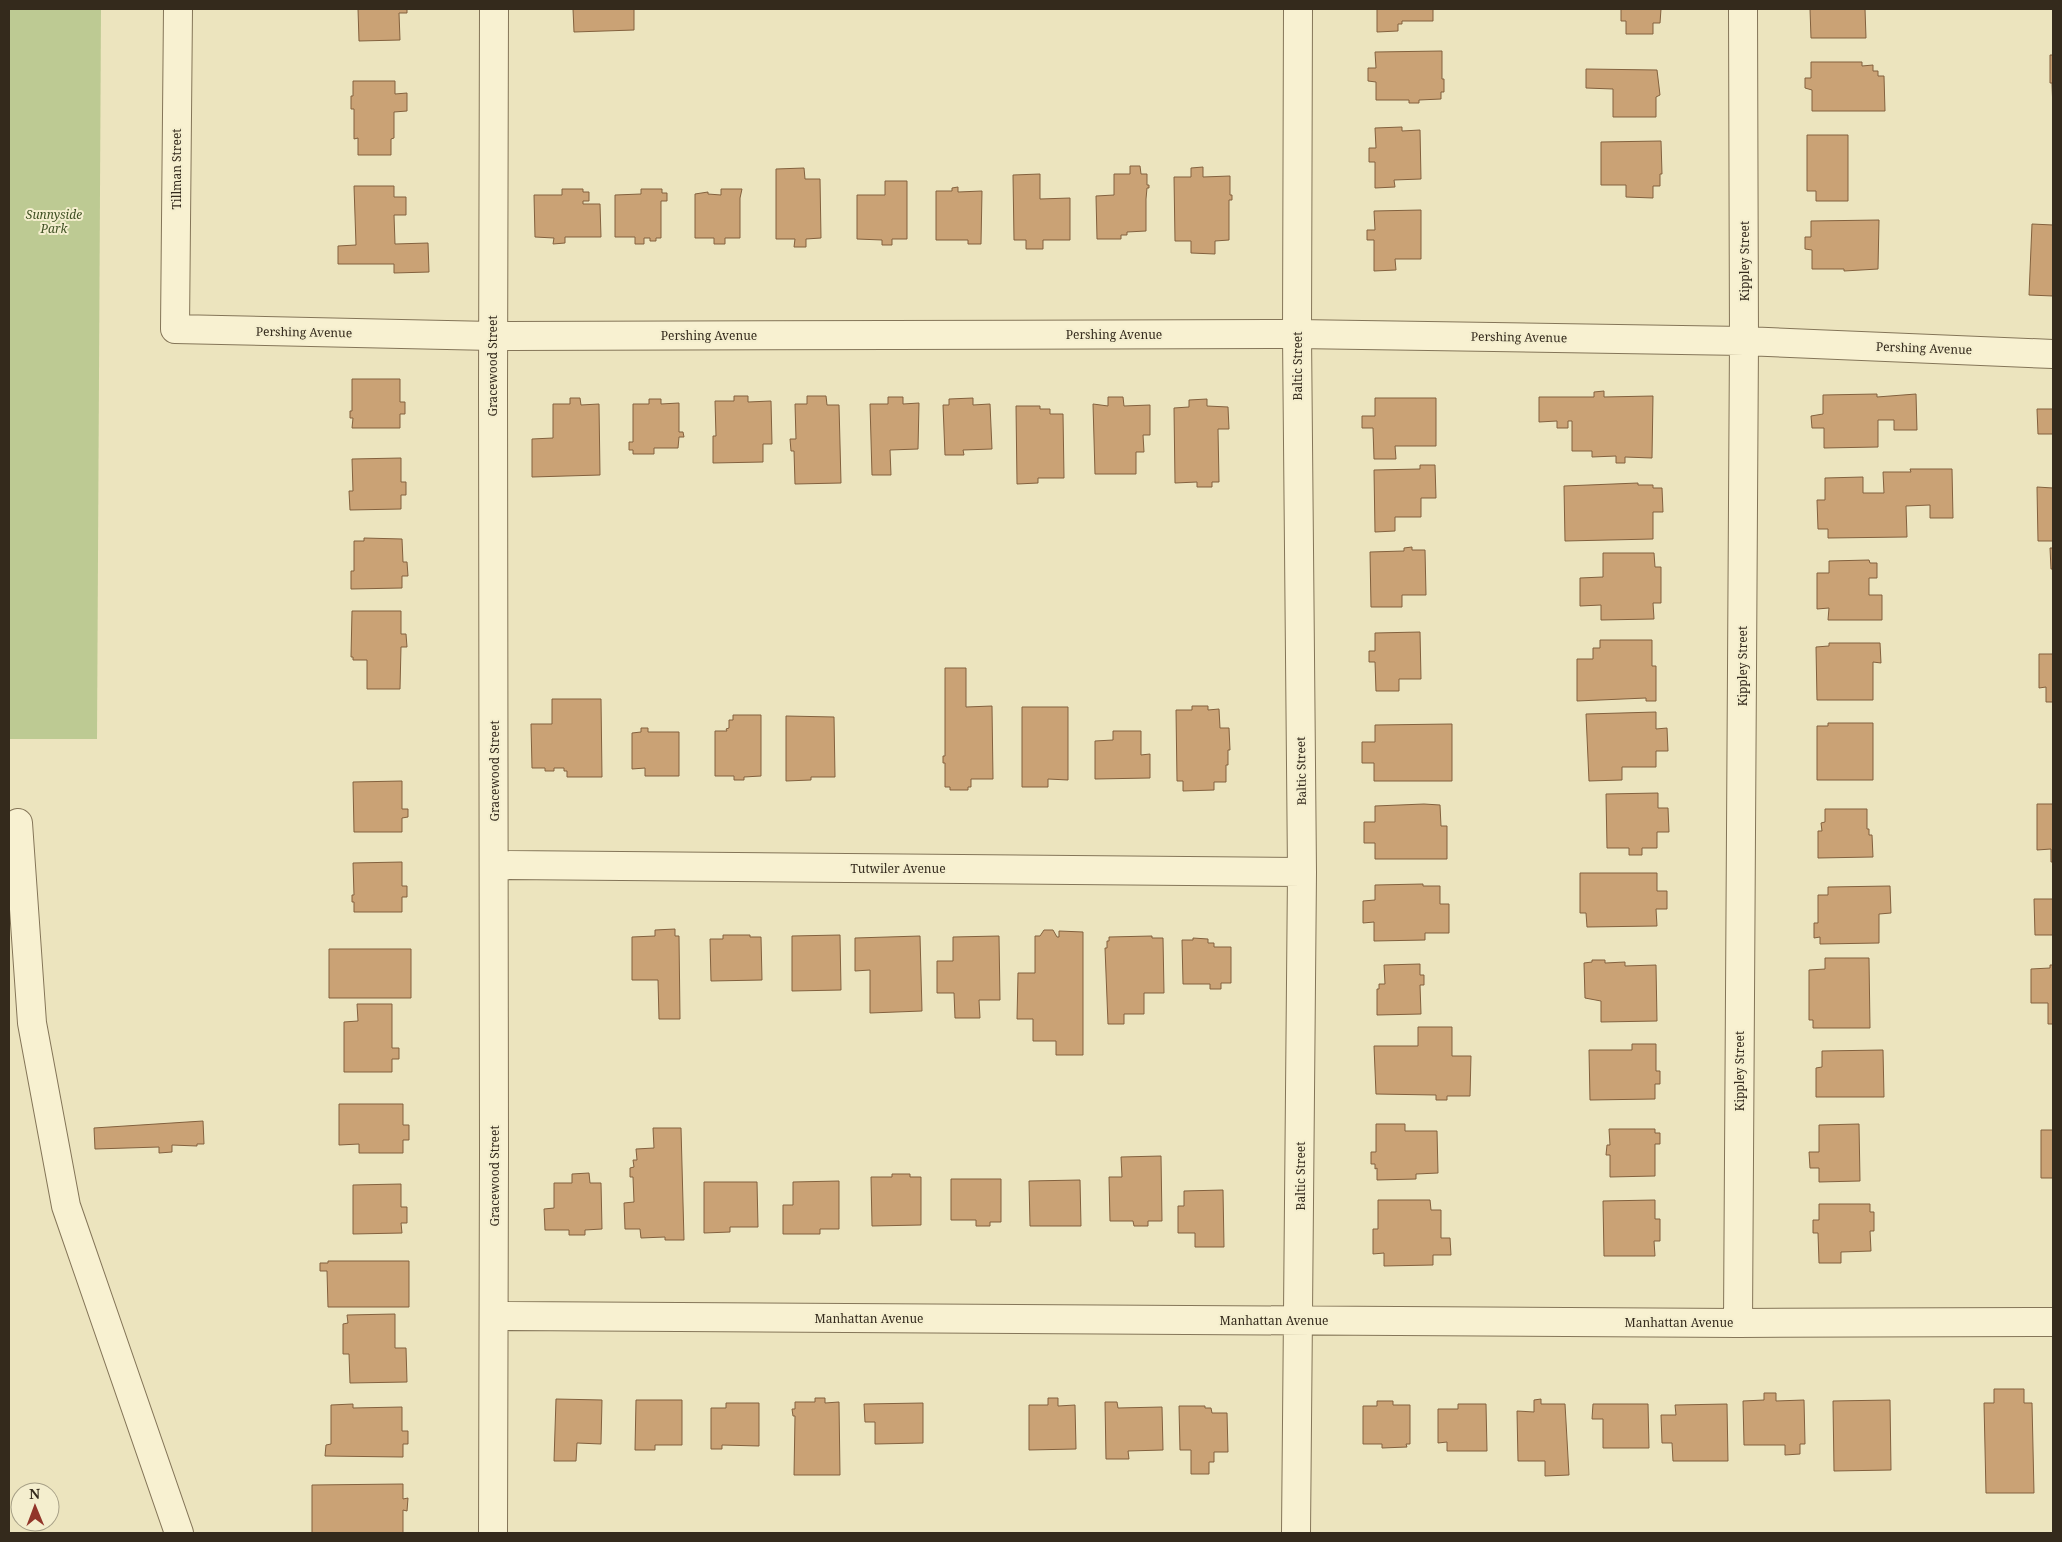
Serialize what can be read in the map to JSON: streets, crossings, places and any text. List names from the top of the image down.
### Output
{
  "streets": {
    "street": [
      "Tillman Street",
      "Kippley Street",
      "Pershing Avenue",
      "Gracewood Street",
      "Baltic Street",
      "Tutwiler Avenue",
      "Manhattan Avenue"
    ]
  },
  "crossings": [
    ["Tillman Street", "Pershing Avenue"],
    ["Kippley Street", "Pershing Avenue"],
    ["Kippley Street", "Manhattan Avenue"],
    ["Pershing Avenue", "Gracewood Street"],
    ["Pershing Avenue", "Baltic Street"],
    ["Gracewood Street", "Tutwiler Avenue"],
    ["Gracewood Street", "Manhattan Avenue"],
    ["Baltic Street", "Tutwiler Avenue"],
    ["Baltic Street", "Manhattan Avenue"]
  ],
  "parks": ["Sunnyside Park"],
  "north": "top"
}
